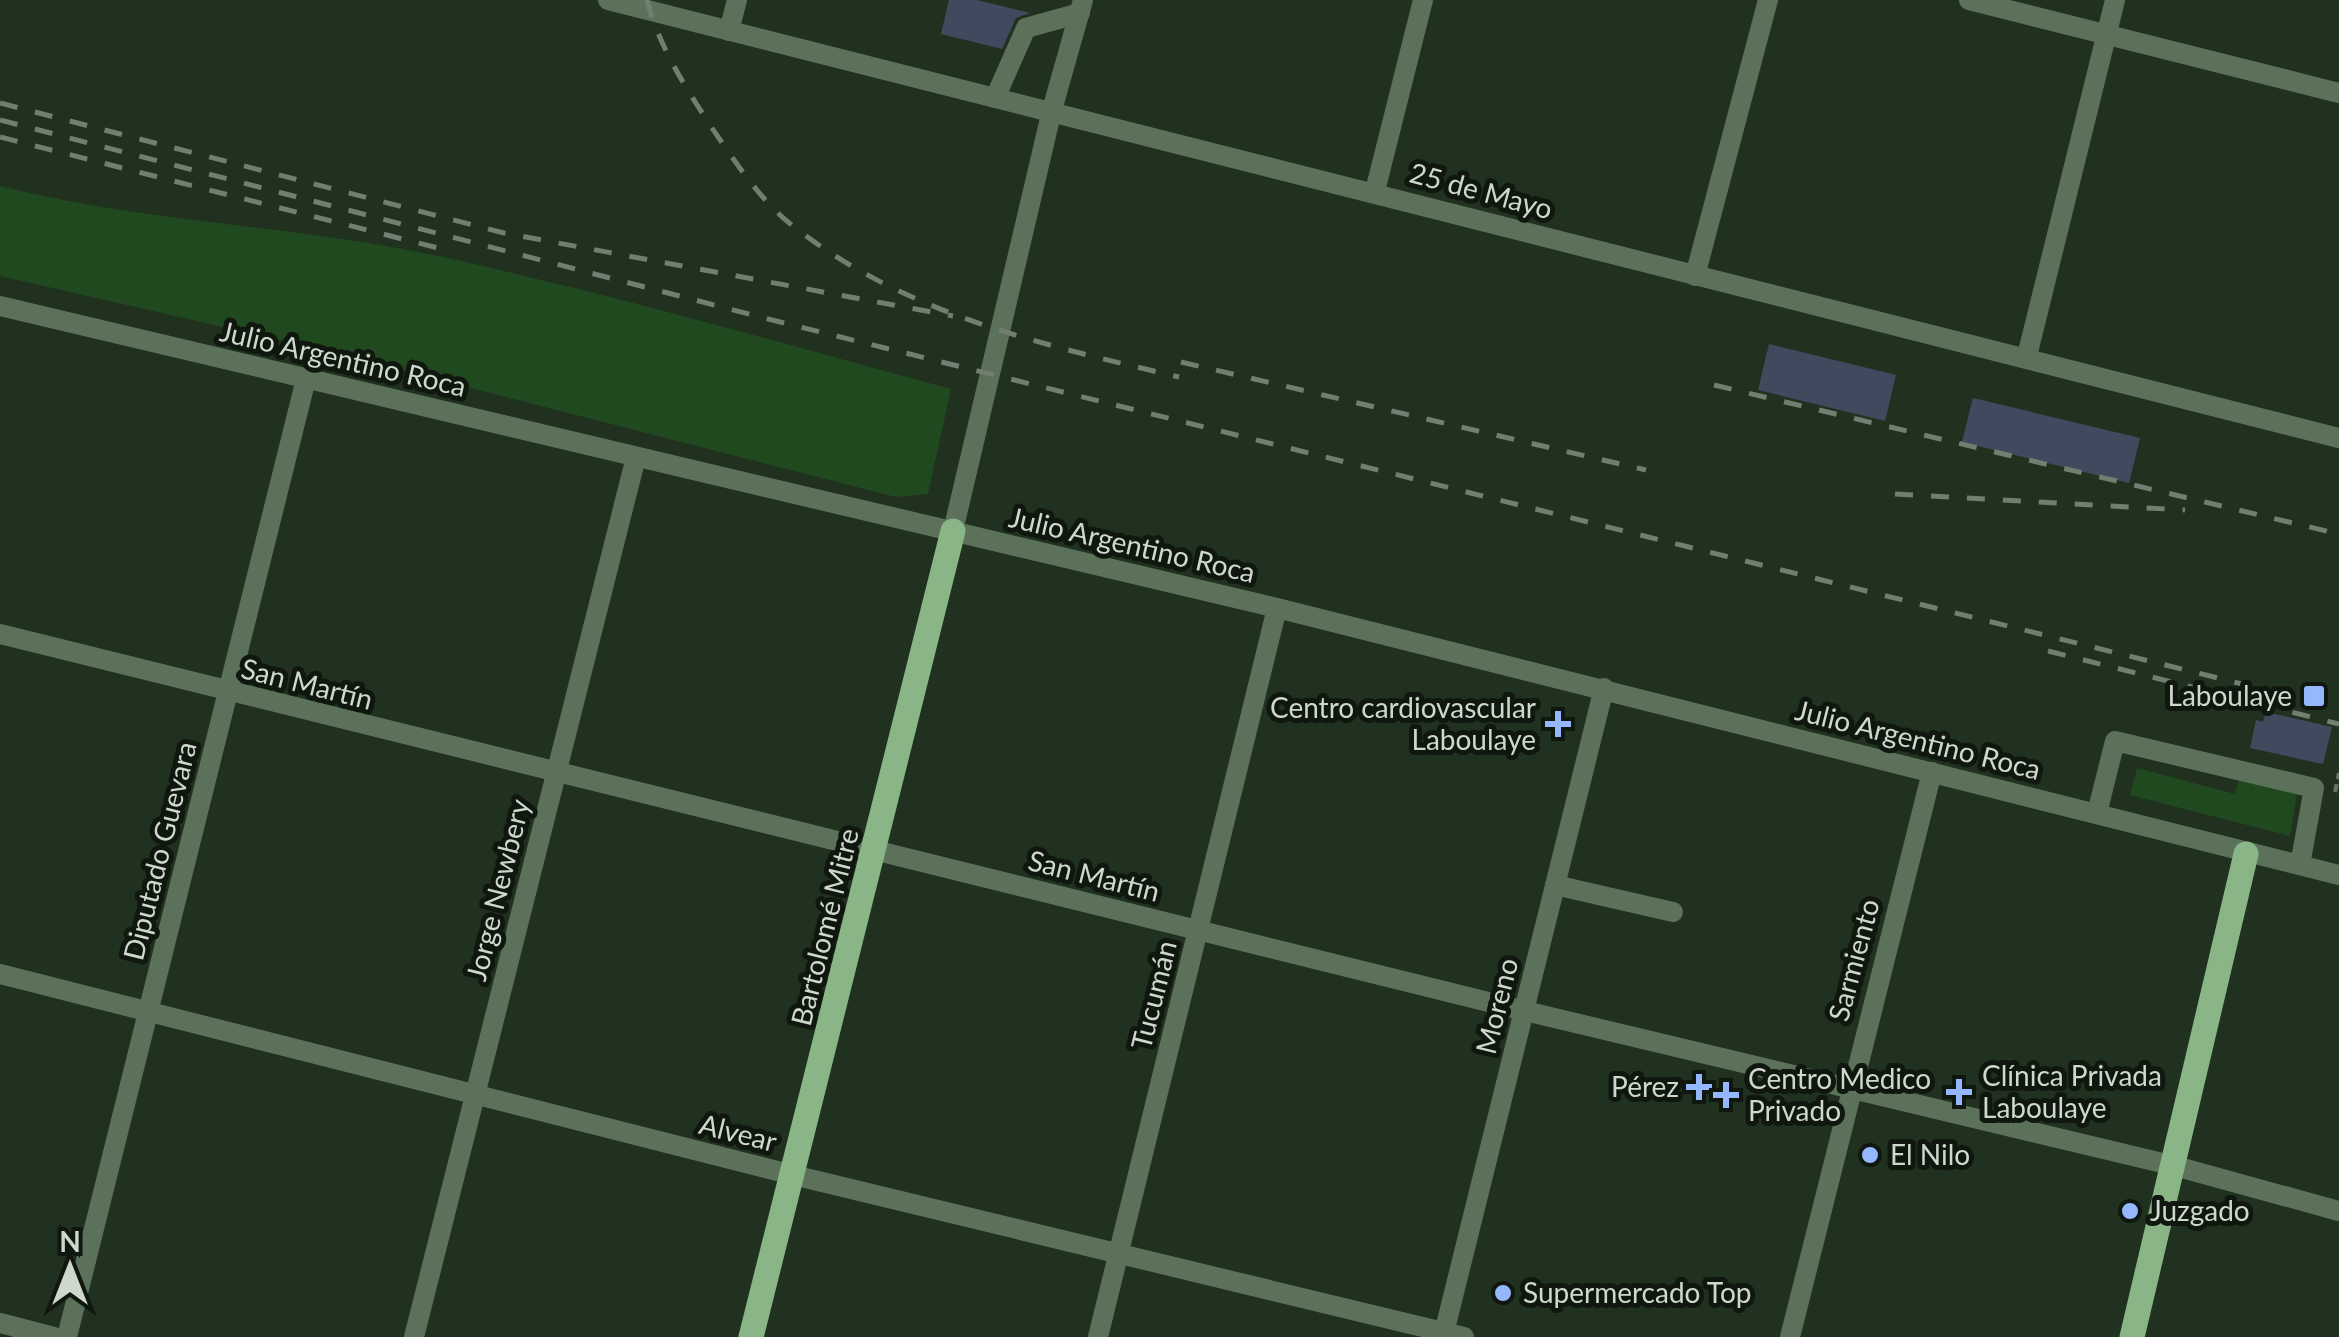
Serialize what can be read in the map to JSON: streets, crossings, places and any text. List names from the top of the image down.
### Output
{
  "streets": {
    "main road": ["Bartolomé Mitre"],
    "street": [
      "25 de Mayo",
      "Julio Argentino Roca",
      "San Martín",
      "Diputado Guevara",
      "Jorge Newbery",
      "Sarmiento",
      "Tucumán",
      "Moreno",
      "Alvear"
    ]
  },
  "crossings": [
    ["Julio Argentino Roca", "Diputado Guevara"],
    ["Julio Argentino Roca", "Jorge Newbery"],
    ["Julio Argentino Roca", "Bartolomé Mitre"],
    ["Julio Argentino Roca", "Sarmiento"],
    ["Julio Argentino Roca", "Tucumán"],
    ["Julio Argentino Roca", "Moreno"],
    ["San Martín", "Diputado Guevara"],
    ["San Martín", "Jorge Newbery"],
    ["San Martín", "Bartolomé Mitre"],
    ["San Martín", "Sarmiento"],
    ["San Martín", "Tucumán"],
    ["San Martín", "Moreno"],
    ["Diputado Guevara", "Alvear"],
    ["Jorge Newbery", "Alvear"],
    ["Bartolomé Mitre", "Alvear"],
    ["Tucumán", "Alvear"],
    ["Moreno", "Alvear"]
  ],
  "places": {
    "transit": ["Laboulaye"],
    "health": [
      "Centro cardiovascular Laboulaye",
      "Pérez",
      "Clínica Privada Laboulaye",
      "Centro Medico Privado"
    ],
    "other": ["El Nilo", "Juzgado", "Supermercado Top"]
  },
  "north": "top"
}
